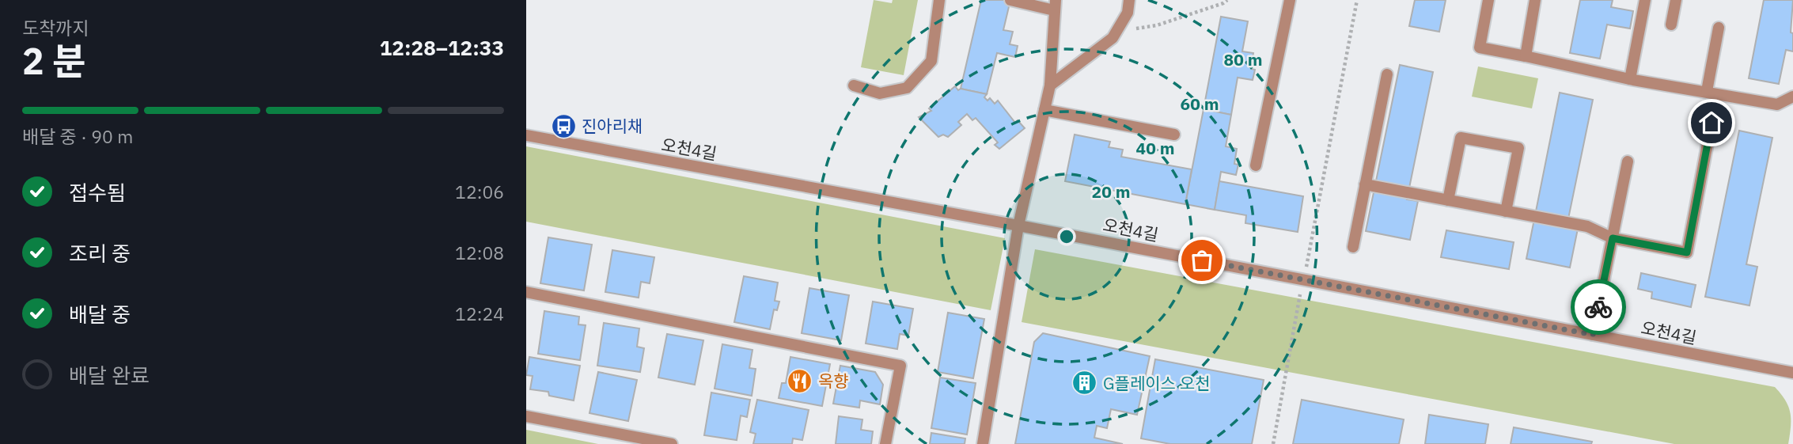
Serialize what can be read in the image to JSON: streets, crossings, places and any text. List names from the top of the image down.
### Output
{
  "streets": {
    "street": ["오천4길"]
  },
  "places": {
    "bus stop": ["진아리채"],
    "restaurant": ["옥향"],
    "building": ["G플레이스 오천"]
  },
  "page": {
    "heading": ["2 분", "도착까지", "12:28–12:33"],
    "bar": "배달 중 · 90 m",
    "list": [
      ["접수됨", "12:06"],
      ["조리 중", "12:08"],
      ["배달 중", "12:24"],
      "배달 완료"
    ]
  },
  "rings": [
    "80 m",
    "60 m",
    "40 m",
    "20 m"
  ]
}
